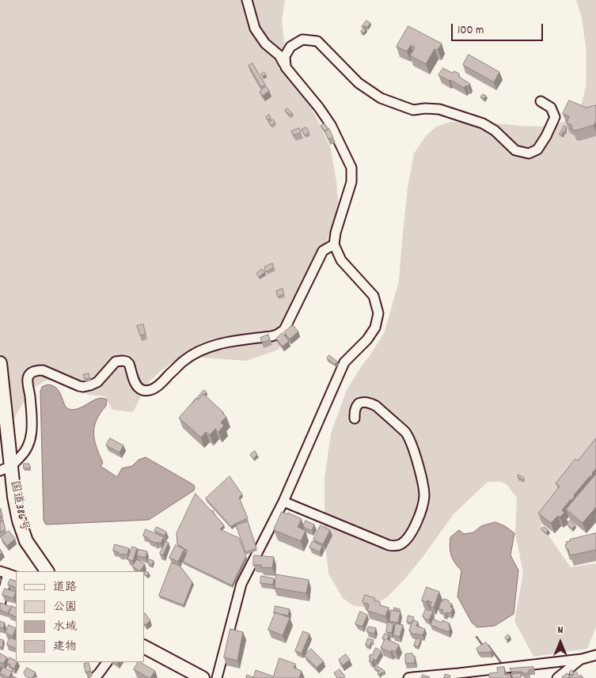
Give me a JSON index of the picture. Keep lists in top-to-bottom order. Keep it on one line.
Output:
{"streets":{"highway":["国道386号"]},"legend":["道路","公園","水域","建物"],"scale_bar":"100 m","north":"top"}
